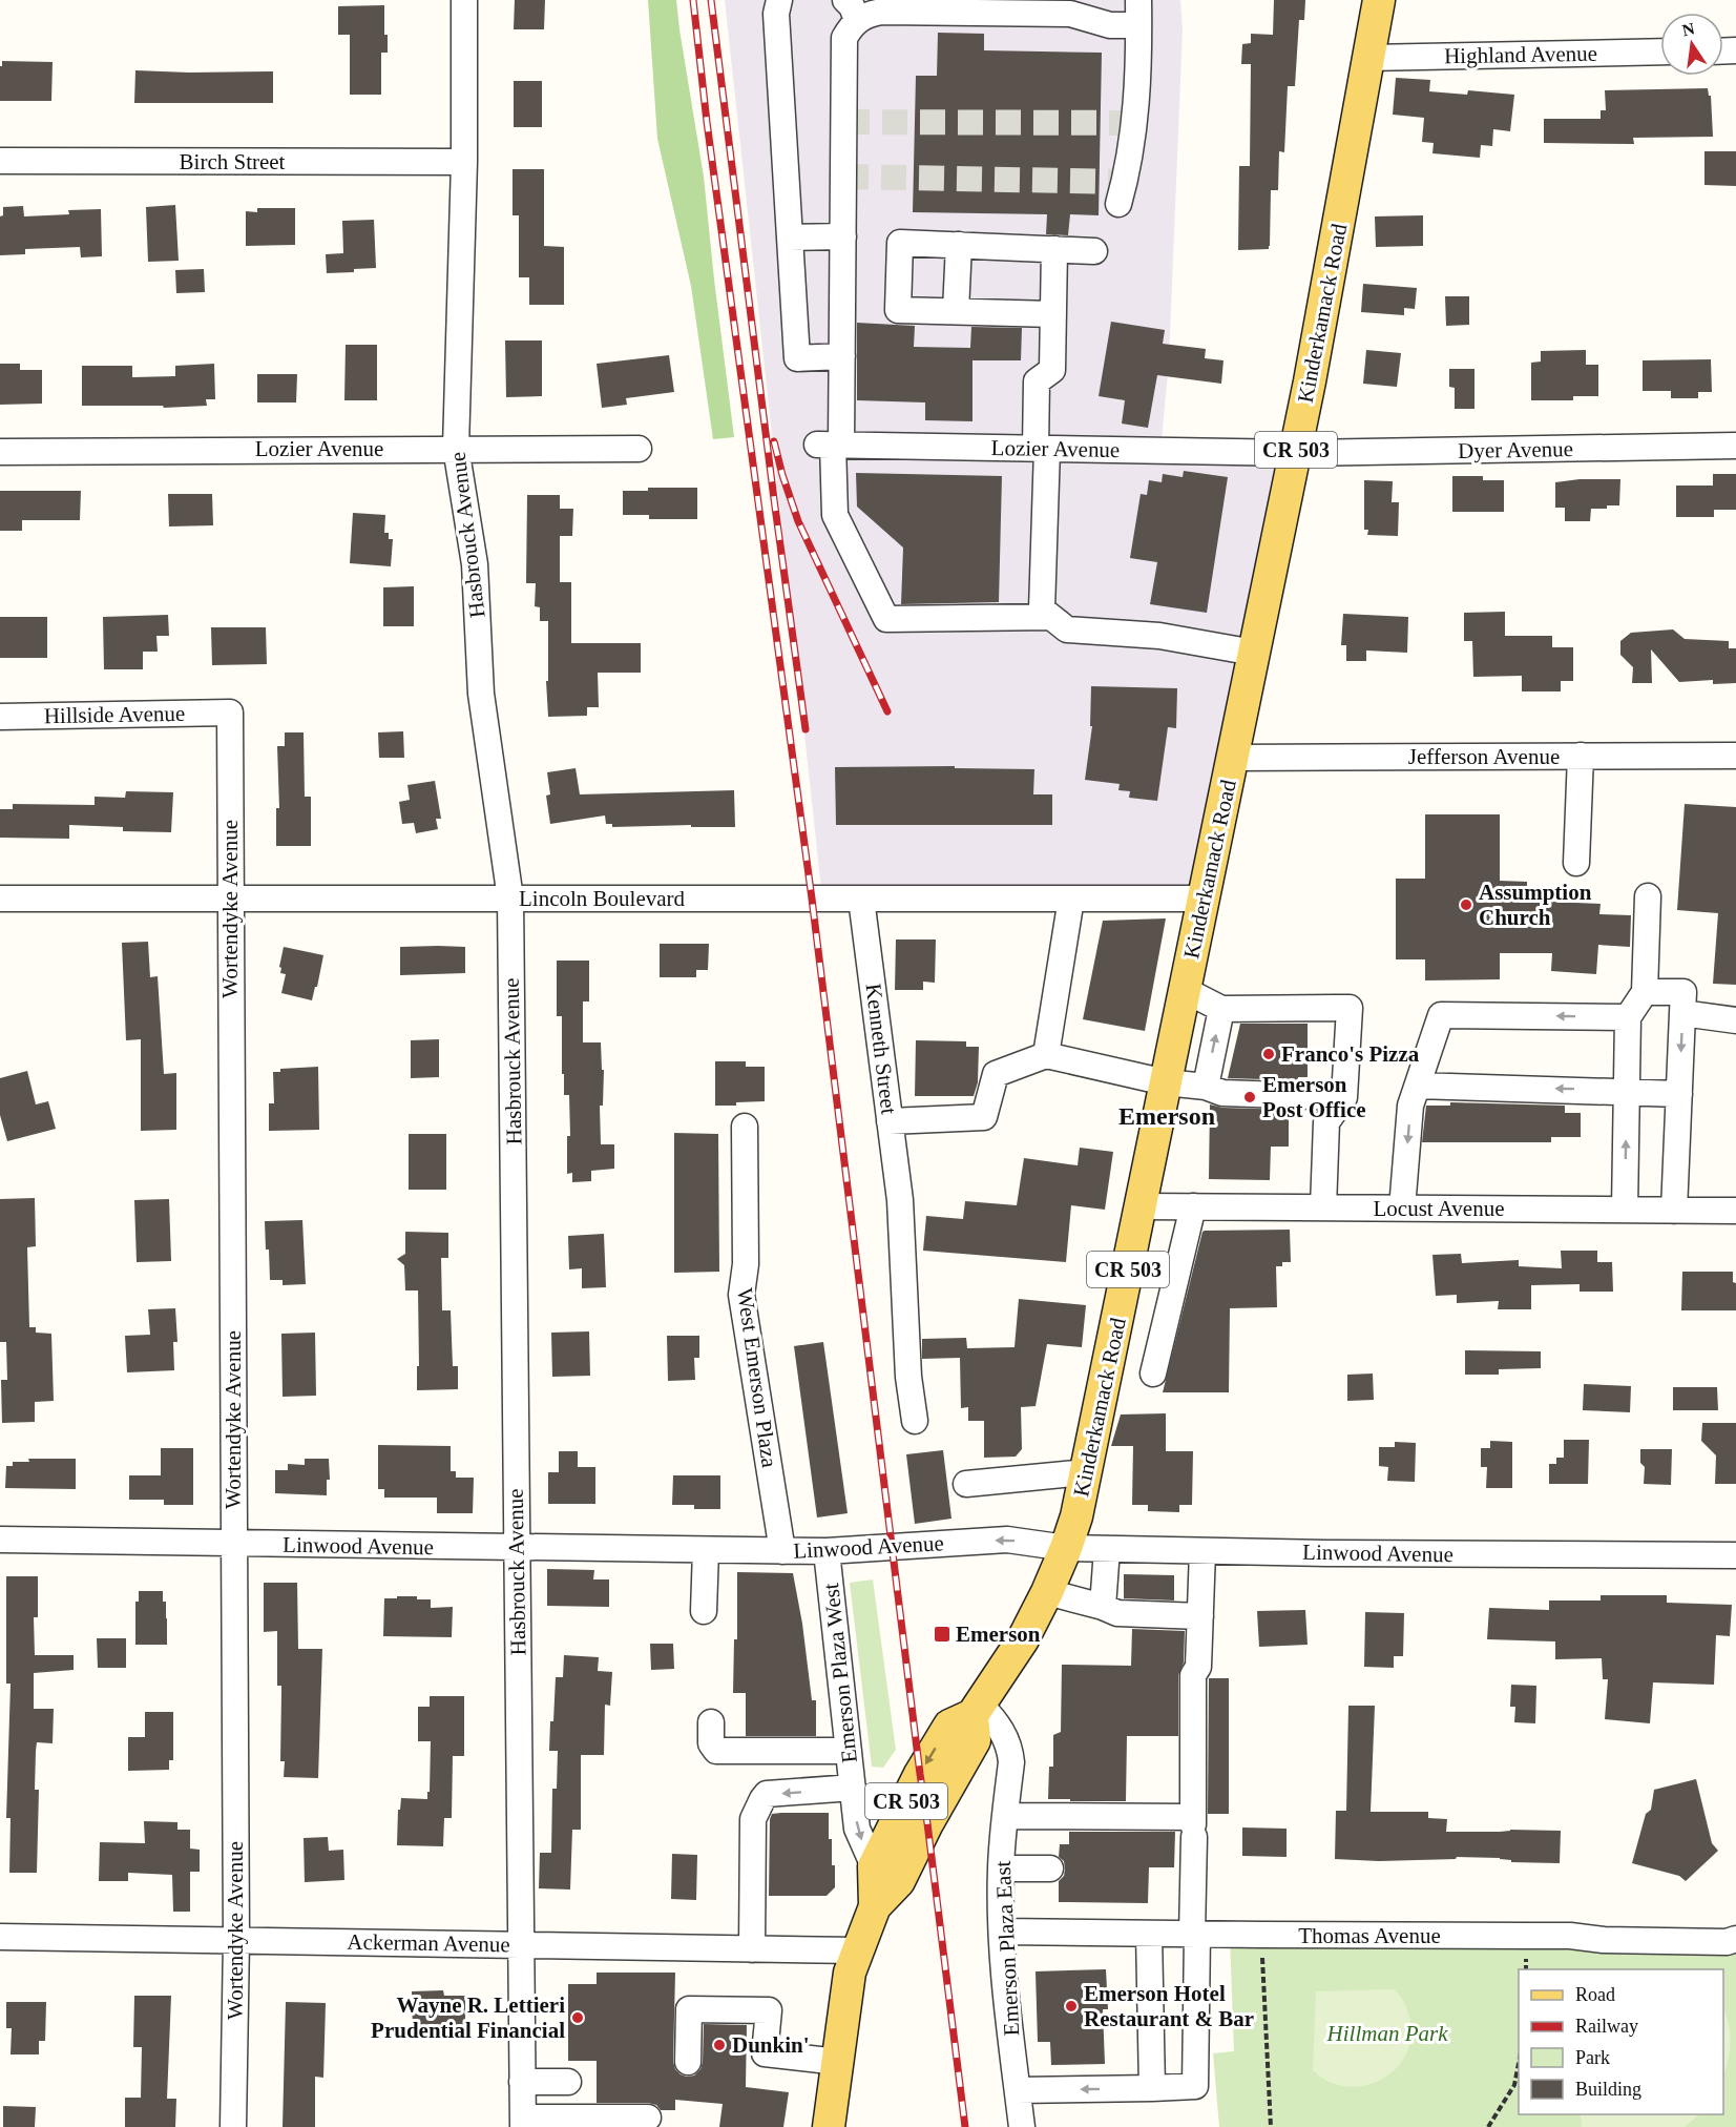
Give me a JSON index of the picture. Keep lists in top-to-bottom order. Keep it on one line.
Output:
{"streets":{"main road":["Kinderkamack Road","CR 503"],"street":["Highland Avenue","Birch Street","Lozier Avenue","Dyer Avenue","Hasbrouck Avenue","Hillside Avenue","Jefferson Avenue","Lincoln Boulevard","Wortendyke Avenue","Kenneth Street","Locust Avenue","West Emerson Plaza","Linwood Avenue","Emerson Plaza West","Thomas Avenue","Ackerman Avenue","Emerson Plaza East"]},"crossings":[["Highland Avenue","Kinderkamack Road"],["Birch Street","Hasbrouck Avenue"],["Kinderkamack Road","Lozier Avenue"],["Kinderkamack Road","Dyer Avenue"],["Kinderkamack Road","Jefferson Avenue"],["Kinderkamack Road","Lincoln Boulevard"],["Kinderkamack Road","Locust Avenue"],["Kinderkamack Road","Linwood Avenue"],["Kinderkamack Road","Emerson Plaza West"],["Kinderkamack Road","Ackerman Avenue"],["Kinderkamack Road","Emerson Plaza East"],["Lozier Avenue","Dyer Avenue"],["Lozier Avenue","Hasbrouck Avenue"],["Hasbrouck Avenue","Lincoln Boulevard"],["Hasbrouck Avenue","Linwood Avenue"],["Hasbrouck Avenue","Ackerman Avenue"],["Hillside Avenue","Wortendyke Avenue"],["Lincoln Boulevard","Wortendyke Avenue"],["Lincoln Boulevard","Kenneth Street"],["Wortendyke Avenue","Linwood Avenue"],["Wortendyke Avenue","Ackerman Avenue"],["West Emerson Plaza","Linwood Avenue"],["Linwood Avenue","Emerson Plaza West"],["Thomas Avenue","Emerson Plaza East"]],"districts":["Emerson"],"parks":["Hillman Park"],"places":{"other":["Assumption Church","Franco's Pizza","Emerson Post Office","Emerson Hotel Restaurant & Bar","Wayne R. Lettieri Prudential Financial","Dunkin'"],"transit":["Emerson"]},"legend":["Road","Railway","Park","Building"],"north":"top"}
